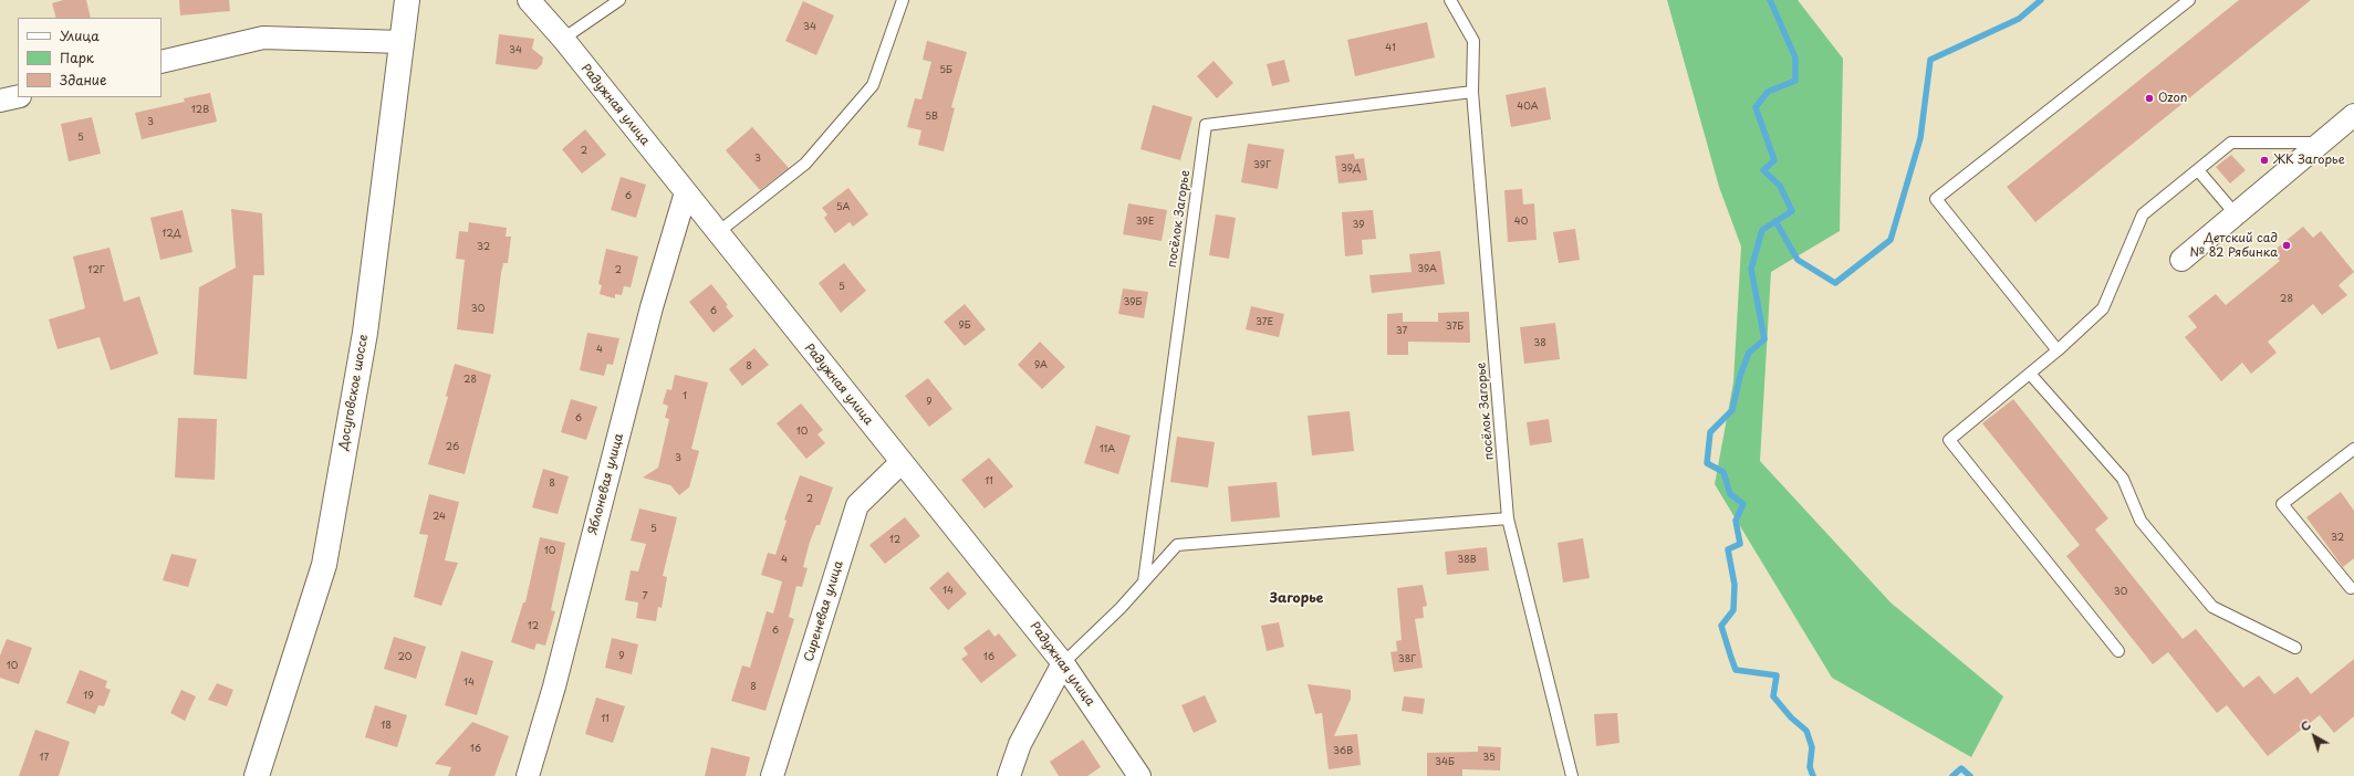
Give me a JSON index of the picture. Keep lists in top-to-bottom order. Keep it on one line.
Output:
{"streets":{"main road":["Досуговское шоссе"],"street":["Радужная улица","Яблоневая улица","Сиреневая улица"],"lane":["посёлок Загорье"]},"crossings":[["Радужная улица","Яблоневая улица"],["Радужная улица","Сиреневая улица"]],"districts":["Загорье"],"places":["Ozon","ЖК Загорье","Детский сад № 82 Рябинка"],"house_numbers":["34","41","34","5Б","40А","12В","5В","3","5","2","3","39Г","39Д","6","5А","39Е","40","39","12Д","32","39А","12Г","2","5","28","39Б","30","6","37Е","9Б","37Б","37","38","4","9А","8","28","1","9","6","10","26","11А","3","11","8","2","24","5","32","12","10","4","38В","14","30","7","12","6","9","20","16","38Г","10","14","8","19","11","18","16","36В","17","35","34Б"],"legend":["Улица","Парк","Здание"],"north":"top left"}
